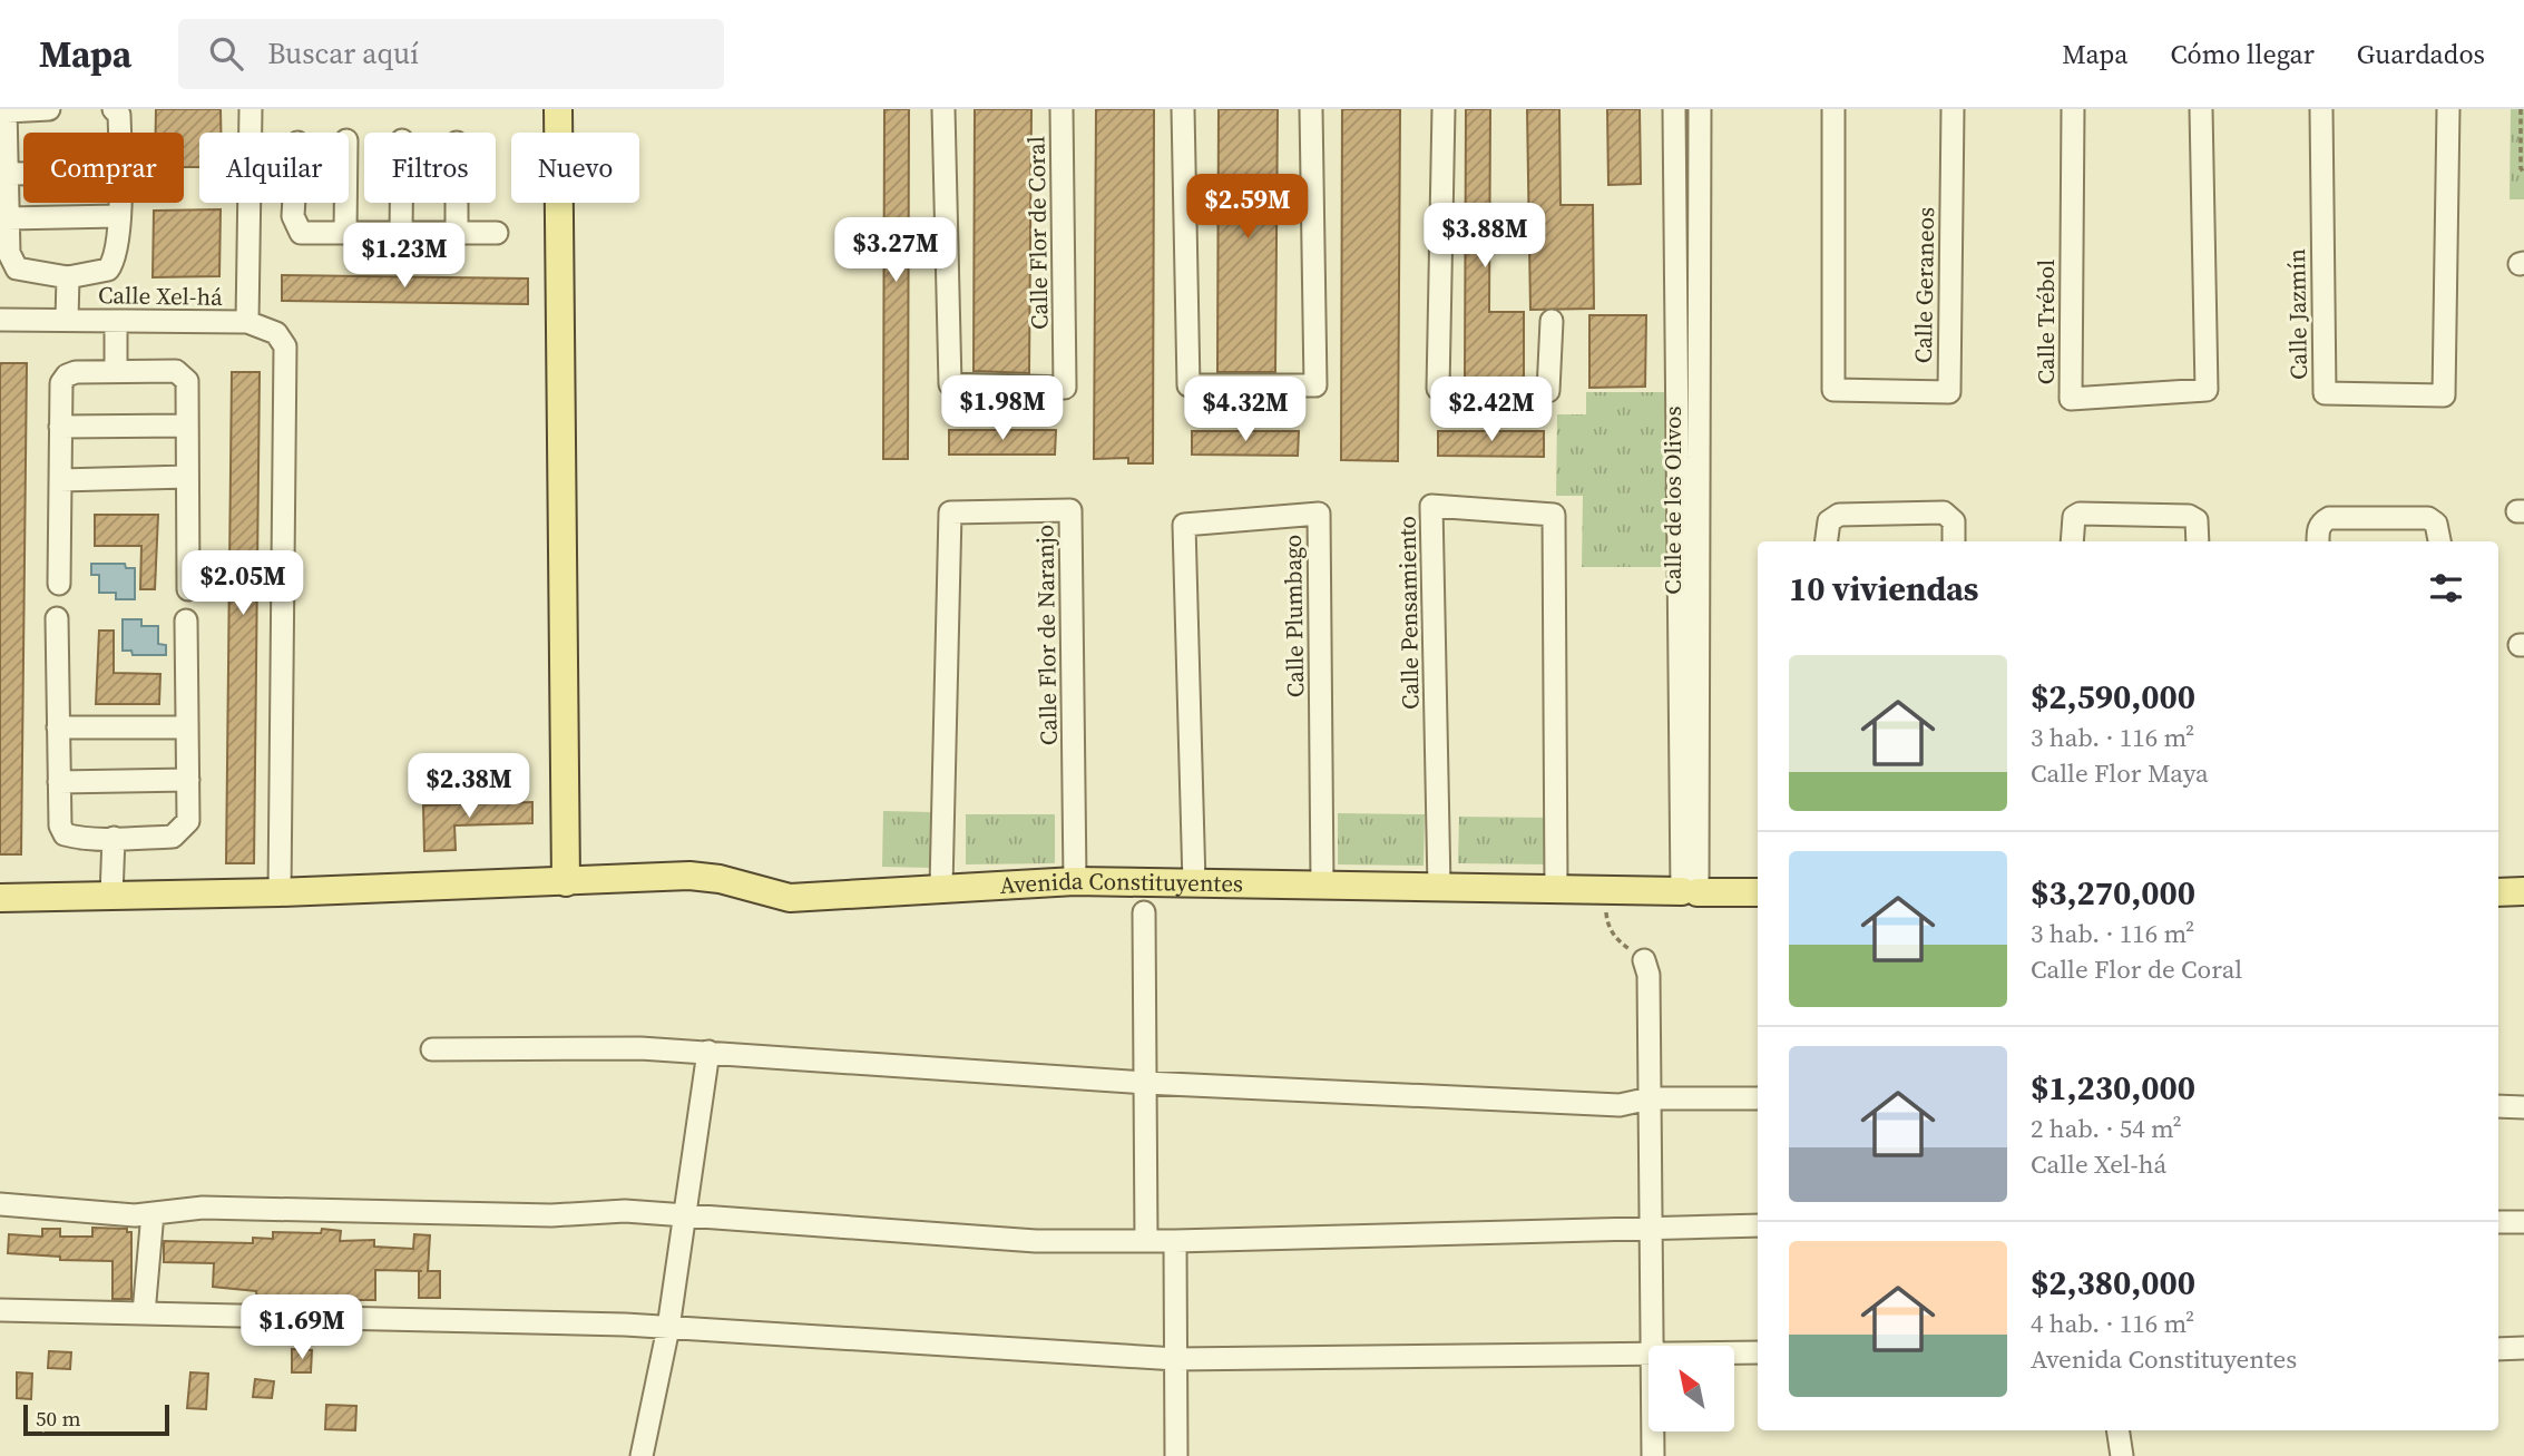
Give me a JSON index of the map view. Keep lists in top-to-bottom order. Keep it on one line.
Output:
{"streets":{"main road":["Avenida Constituyentes"],"street":["Calle Flor de Coral","Calle Geraneos","Calle Xel-há","Calle Jazmín","Calle Trébol","Calle de los Olivos","Calle Pensamiento","Calle Plumbago","Calle Flor de Naranjo"]},"crossings":[["Calle de los Olivos","Avenida Constituyentes"],["Calle Pensamiento","Avenida Constituyentes"],["Calle Plumbago","Avenida Constituyentes"],["Calle Flor de Naranjo","Avenida Constituyentes"]],"scale_bar":"50 m","north":"top left","page":{"header":"Mapa","search":"Buscar aquí","nav":["Mapa","Cómo llegar","Guardados"],"chip":["Comprar","Alquilar","Filtros","Nuevo"],"price":["$2.59M","$3.88M","$3.27M","$1.23M","$1.98M","$4.32M","$2.42M","$2.05M","$2.38M","$1.69M"],"heading":"10 viviendas","list":[{"name":"$2,590,000","note":"3 hab. · 116 m² · Calle Flor Maya"},{"name":"$3,270,000","note":"3 hab. · 116 m² · Calle Flor de Coral"},{"name":"$1,230,000","note":"2 hab. · 54 m² · Calle Xel-há"},{"name":"$2,380,000","note":"4 hab. · 116 m² · Avenida Constituyentes"}],"scale":"50 m"}}
